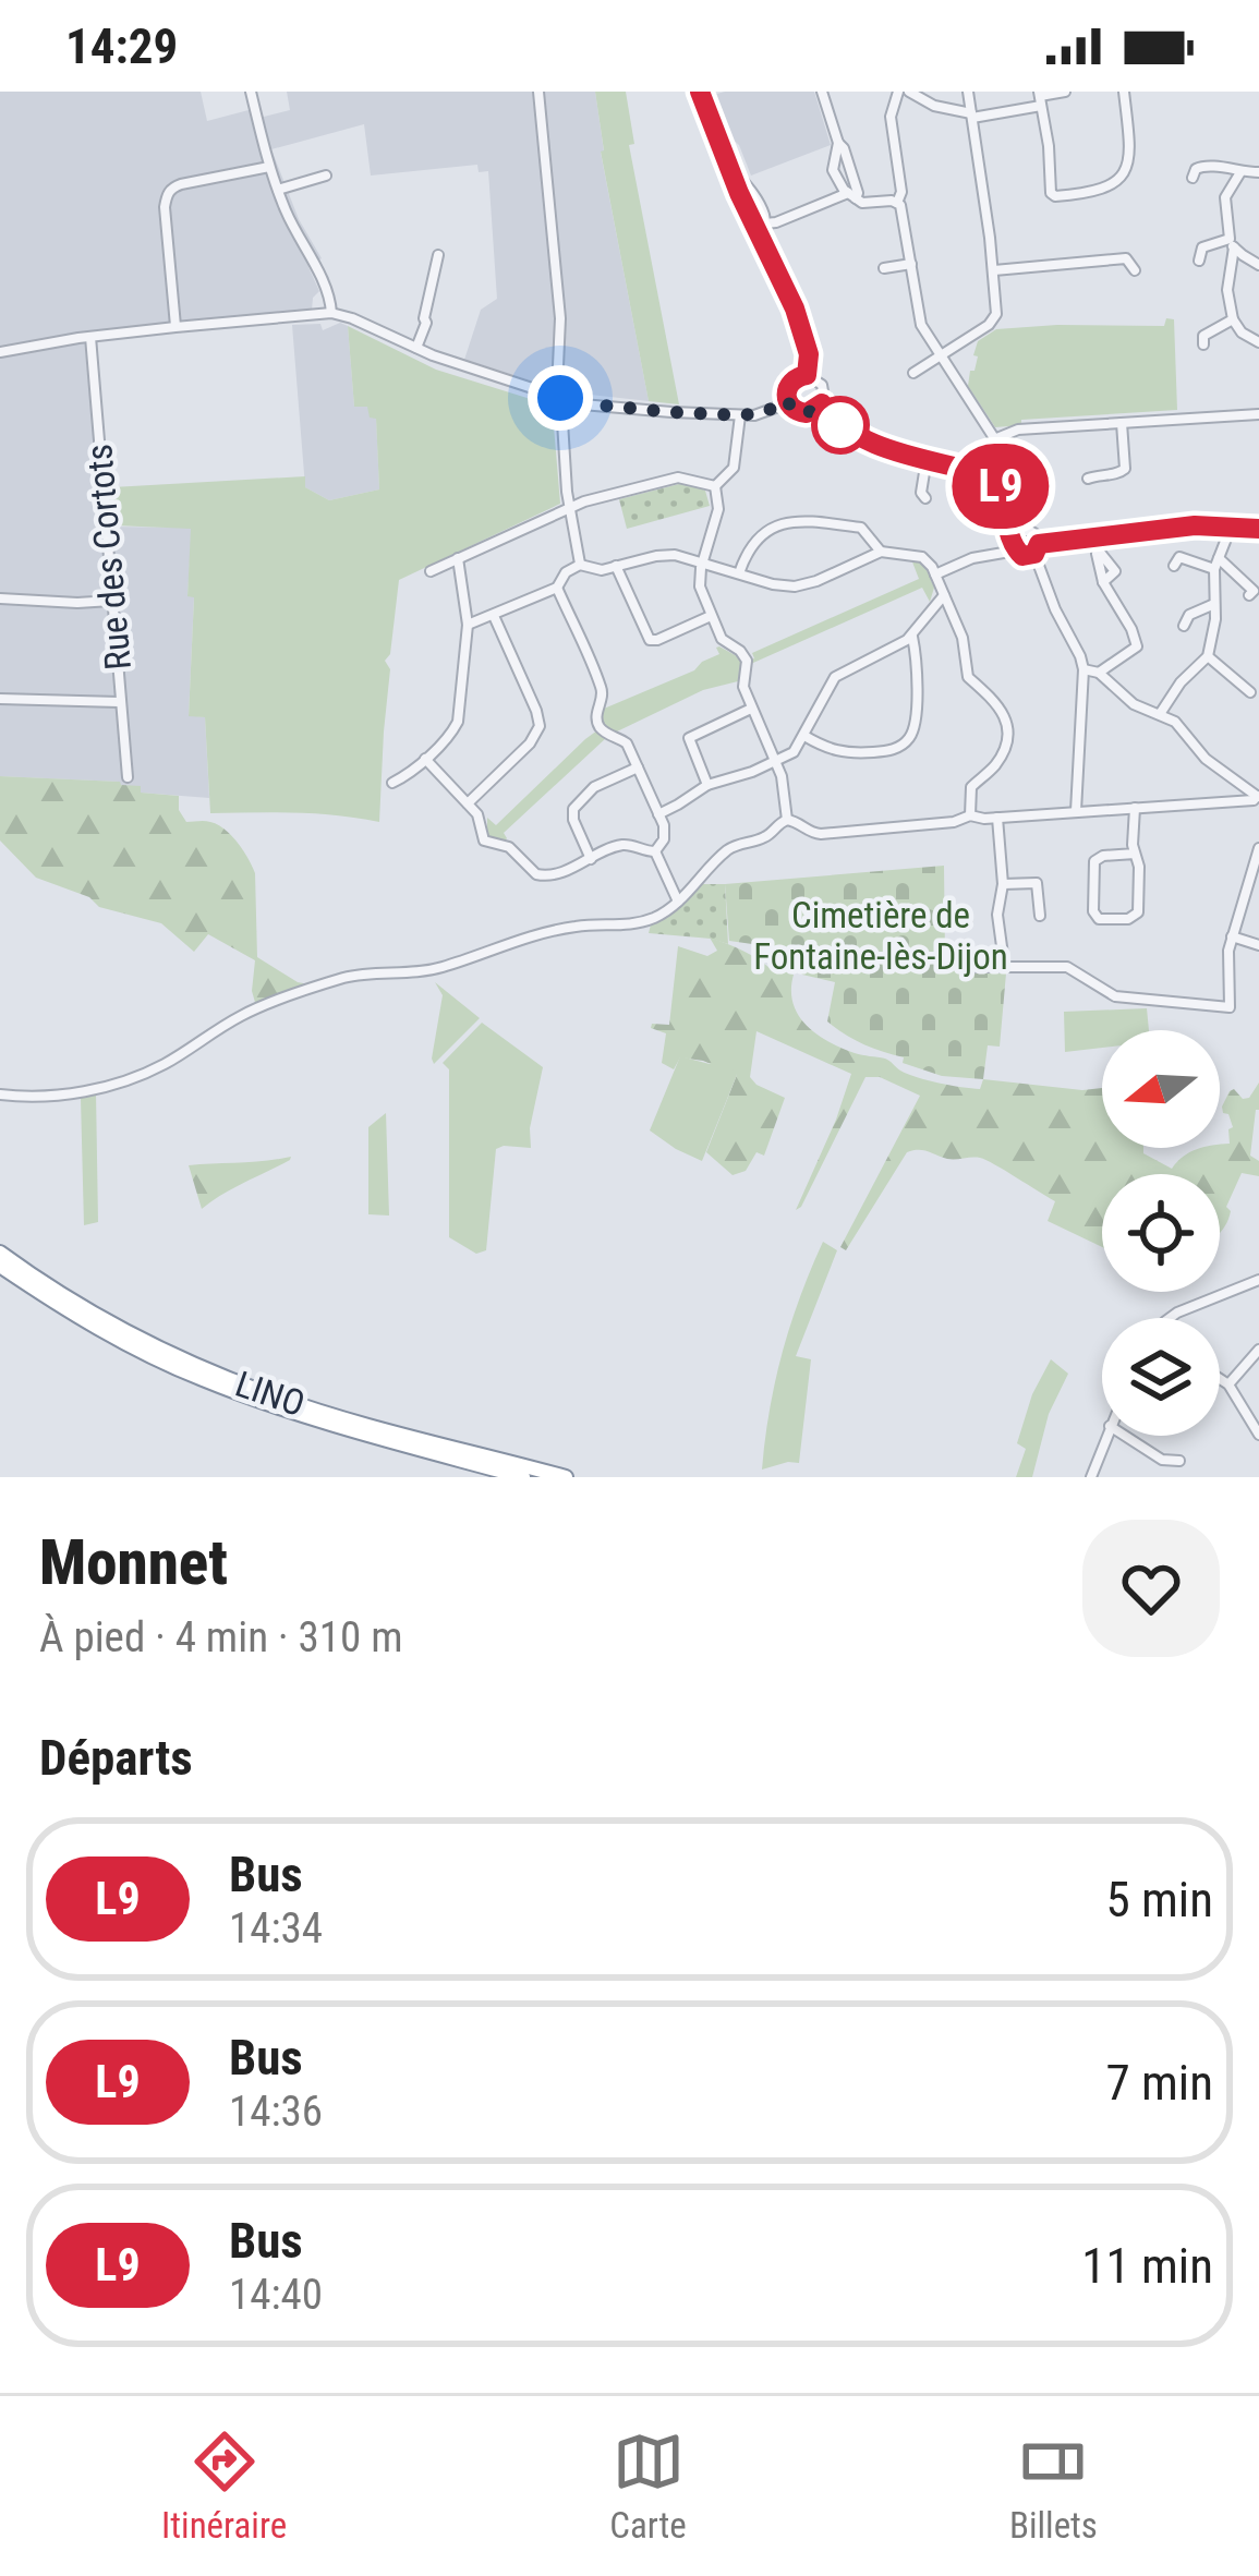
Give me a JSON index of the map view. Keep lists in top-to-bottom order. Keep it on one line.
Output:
{"streets":{"highway":["LINO"],"street":["Rue des Cortots"]},"parks":["Cimetière de Fontaine-lès-Dijon"],"lines":["bus line L9"],"north":"left","page":{"status":"14:29","on_map":"L9","heading":[["Monnet","À pied · 4 min · 310 m"],"Départs"],"list":[{"mark":"L9","name":"Bus","note":"14:34","value":"5 min"},{"mark":"L9","name":"Bus","note":"14:36","value":"7 min"},{"mark":"L9","name":"Bus","note":"14:40","value":"11 min"}],"tabs":["Itinéraire","Carte","Billets"]}}
